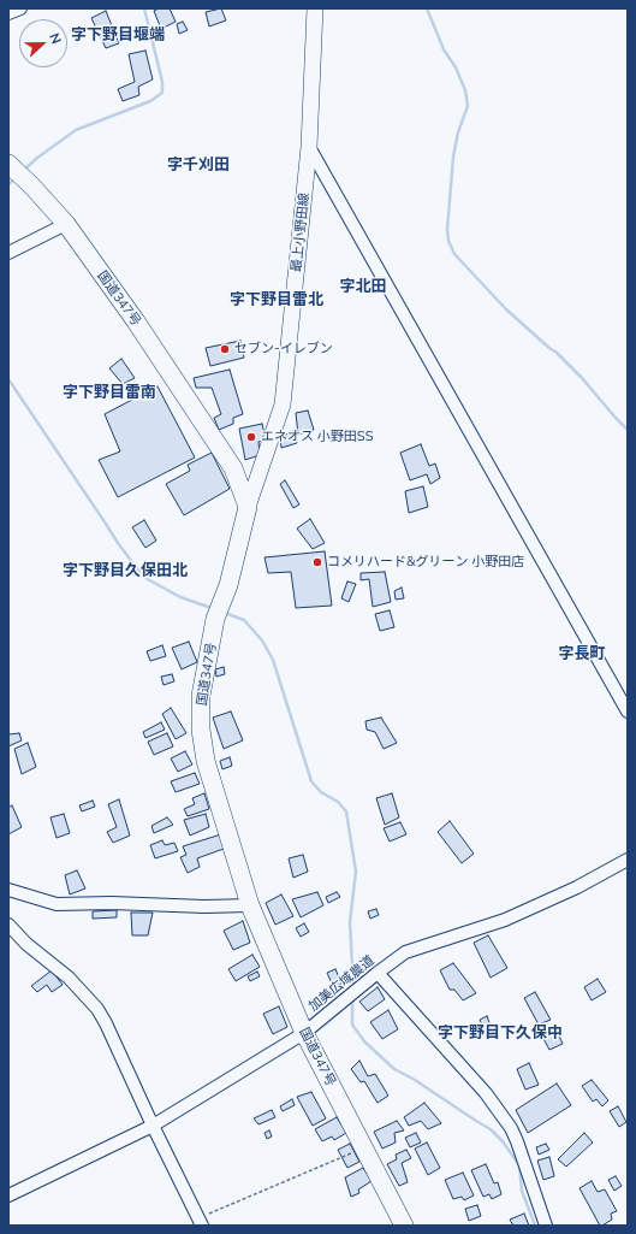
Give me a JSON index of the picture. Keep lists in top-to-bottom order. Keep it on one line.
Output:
{"streets":{"highway":["国道347号"],"main road":["最上小野田線"],"street":["加美広域農道"]},"crossings":[["最上小野田線","国道347号"],["国道347号","加美広域農道"]],"districts":["字下野目堰端","字千刈田","字北田","字下野目雷北","字下野目雷南","字下野目久保田北","字長町","字下野目下久保中"],"places":["セブン-イレブン","エネオス 小野田SS","コメリハード&グリーン 小野田店"],"north":"right"}
